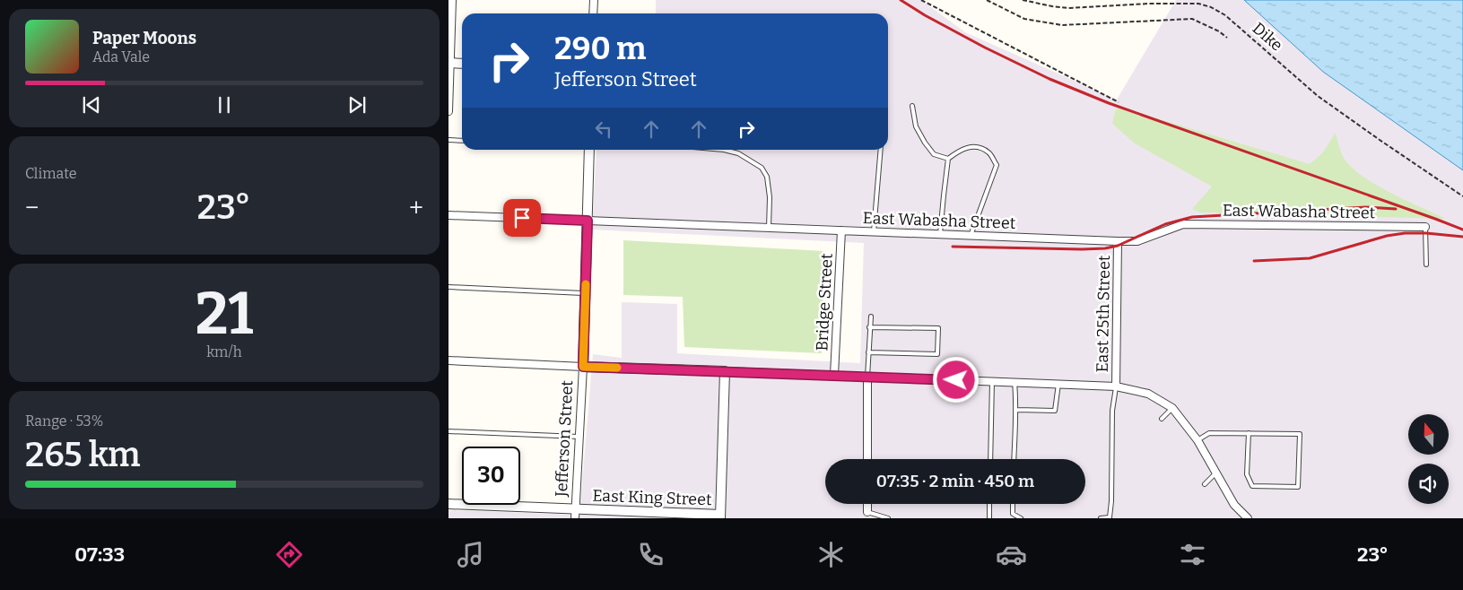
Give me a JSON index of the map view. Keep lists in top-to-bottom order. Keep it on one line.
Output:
{"streets":{"street":["East Wabasha Street","Bridge Street","East 25th Street","Jefferson Street","East King Street"],"path":["Dike"]},"crossings":[["East Wabasha Street","Bridge Street"],["East Wabasha Street","East 25th Street"],["East Wabasha Street","Jefferson Street"],["Jefferson Street","East King Street"]],"north":"top","page":{"turn":["290 m","Jefferson Street"],"song":["Paper Moons","Ada Vale"],"tile":["Climate",["21","km/h"],["Range · 53%","265 km"]],"heat":["−","23°","+"],"limit":"30","trip":"07:35 · 2 min · 450 m","tabs":["07:33","23°"]}}
